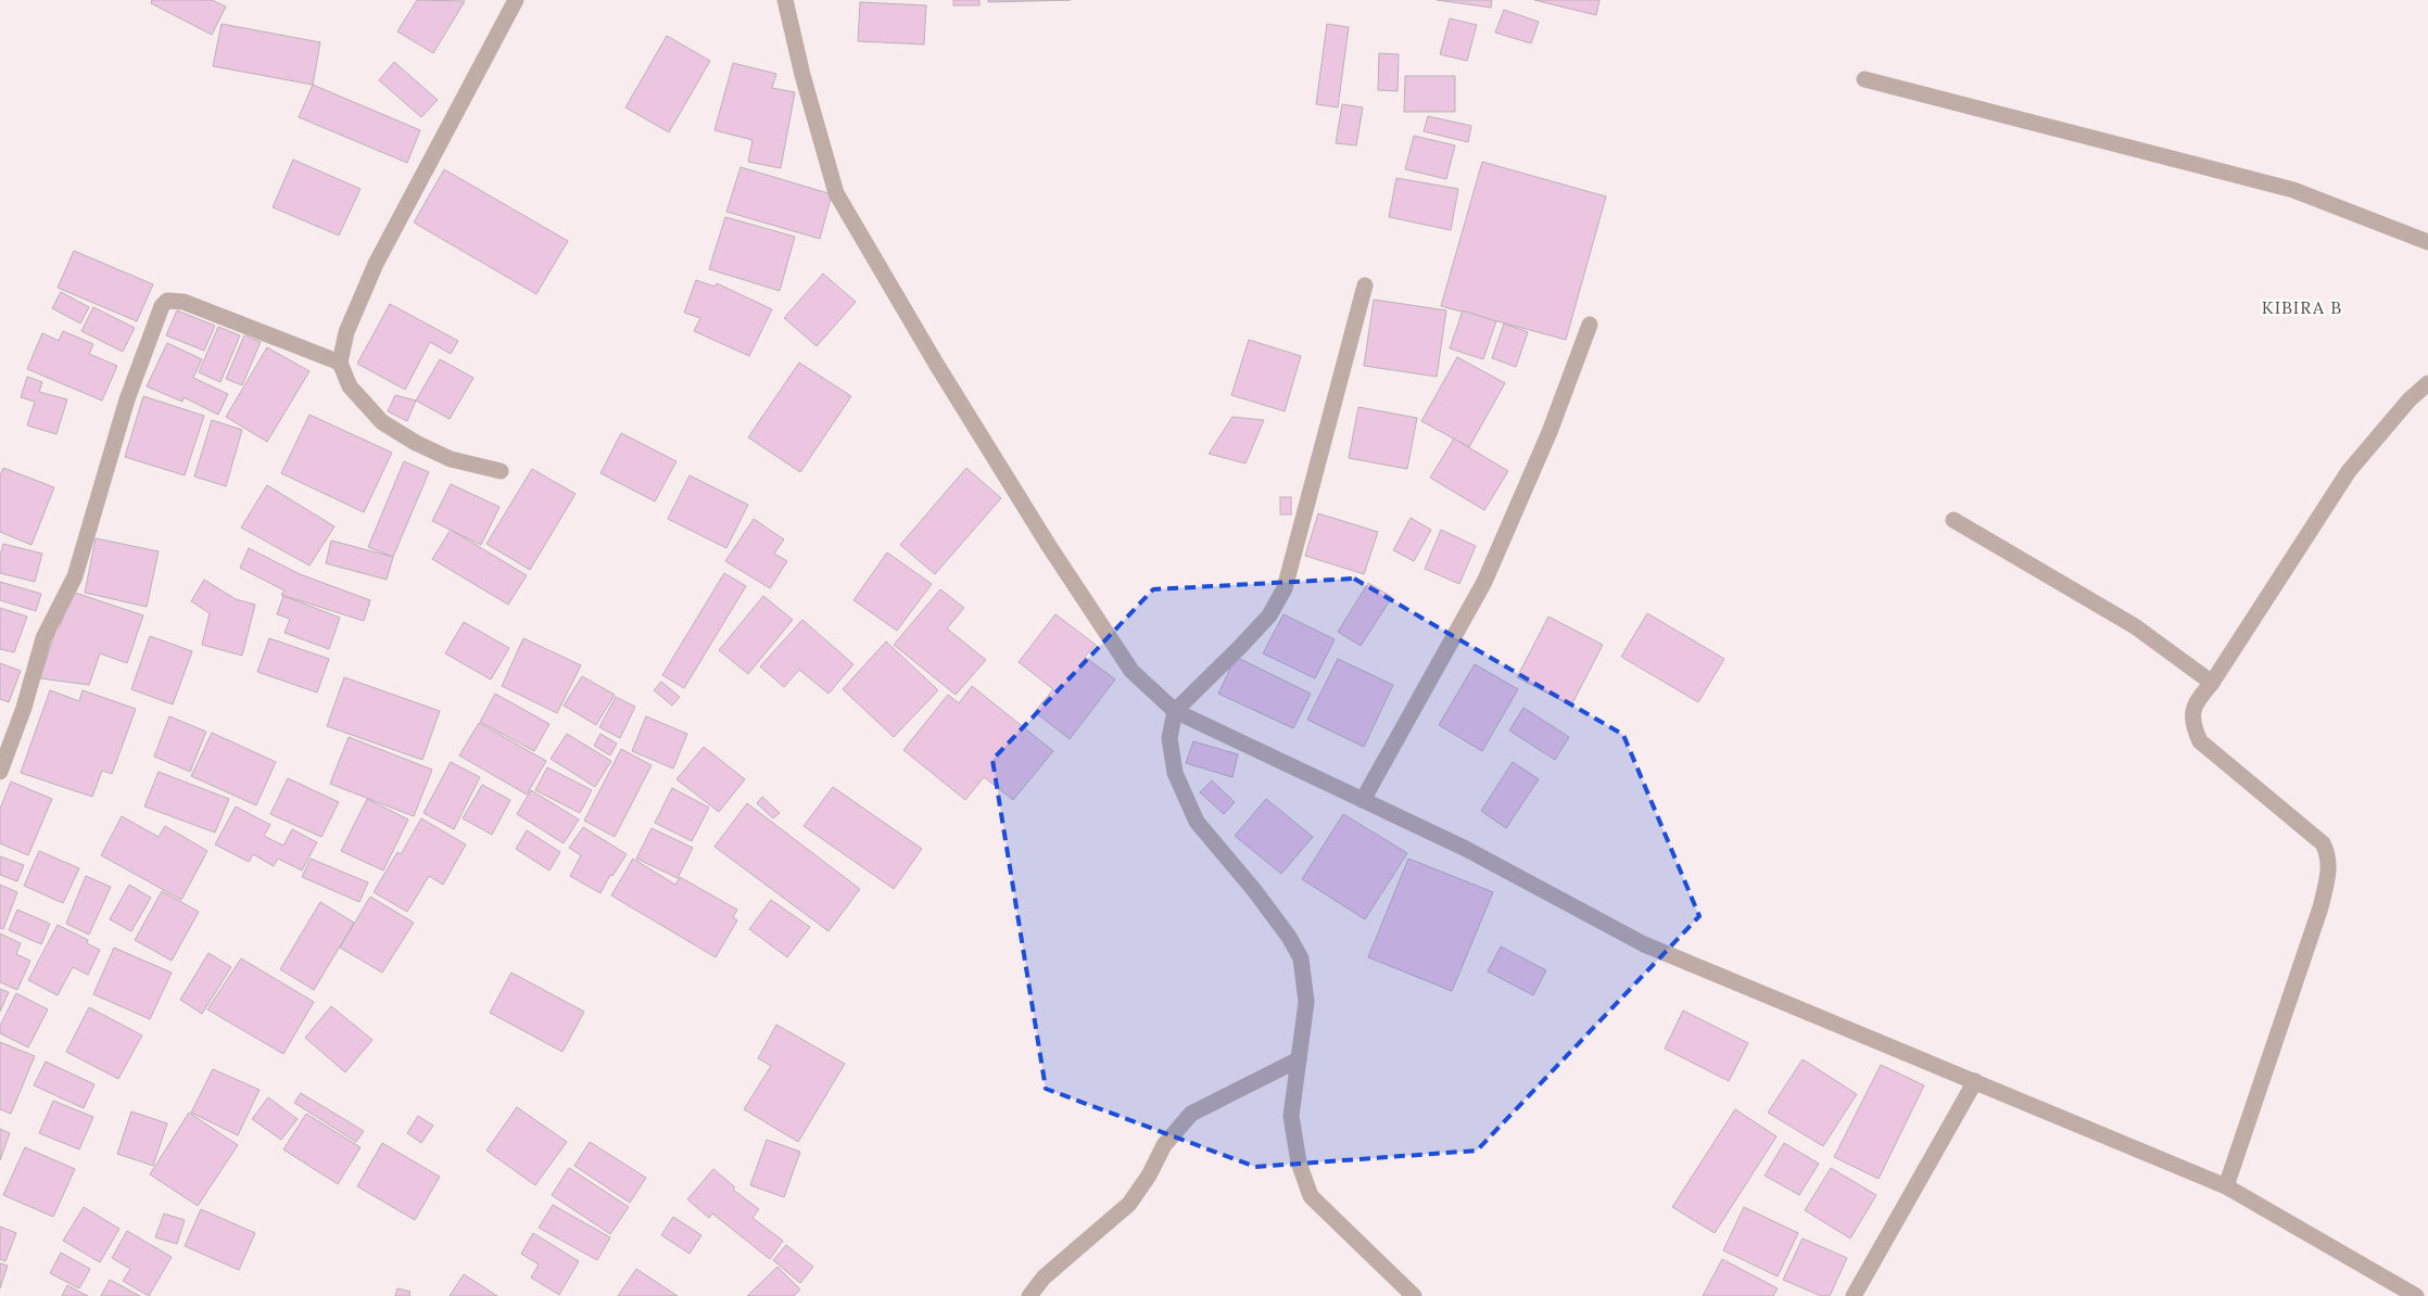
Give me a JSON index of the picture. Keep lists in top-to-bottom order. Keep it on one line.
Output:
{"districts":["KIBIRA B"]}
